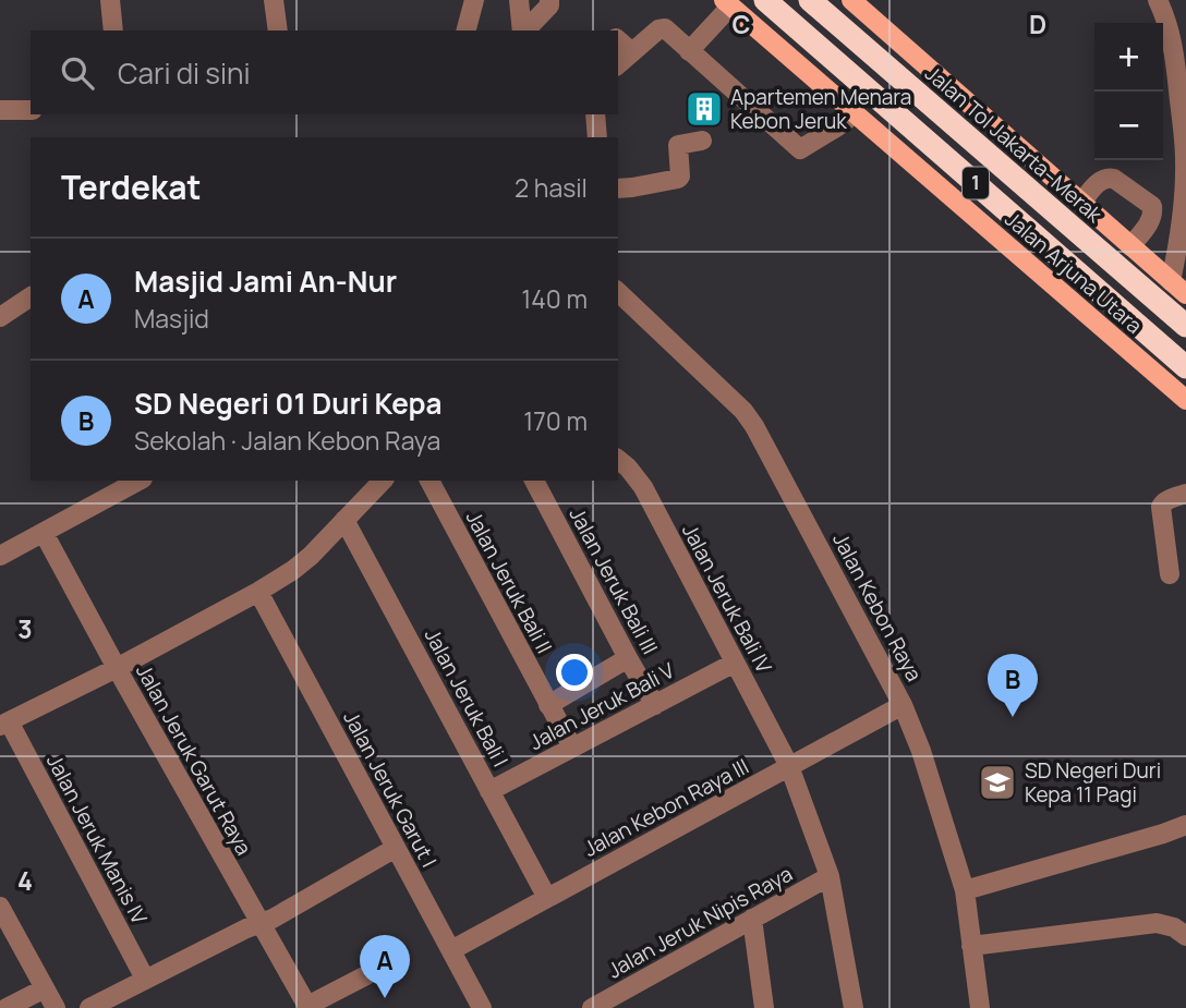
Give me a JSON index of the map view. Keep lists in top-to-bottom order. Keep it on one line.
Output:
{"streets":{"highway":["Jalan Tol Jakarta–Merak","1"],"main road":["Jalan Arjuna Utara"],"street":["Jalan Jeruk Bali III","Jalan Jeruk Bali II","Jalan Jeruk Bali IV","Jalan Kebon Raya","Jalan Jeruk Bali I","Jalan Jeruk Bali V","Jalan Jeruk Garut Raya","Jalan Jeruk Garut I","Jalan Kebon Raya III","Jalan Jeruk Manis IV","Jalan Jeruk Nipis Raya"]},"crossings":[["Jalan Jeruk Bali III","Jalan Jeruk Bali V"],["Jalan Jeruk Bali II","Jalan Jeruk Bali V"],["Jalan Jeruk Bali IV","Jalan Jeruk Bali V"],["Jalan Jeruk Bali IV","Jalan Kebon Raya III"],["Jalan Jeruk Bali IV","Jalan Jeruk Nipis Raya"],["Jalan Kebon Raya","Jalan Kebon Raya III"],["Jalan Jeruk Bali I","Jalan Jeruk Bali V"],["Jalan Jeruk Bali I","Jalan Kebon Raya III"],["Jalan Jeruk Garut I","Jalan Kebon Raya III"]],"places":{"building":["Apartemen Menara Kebon Jeruk"],"school or university":["SD Negeri Duri Kepa 11 Pagi"]},"page":{"map_buttons":["+","−"],"search":"Cari di sini","heading":["Terdekat","2 hasil"],"list":[{"mark":"A","name":"Masjid Jami An-Nur","note":"Masjid","value":"140 m"},{"mark":"B","name":"SD Negeri 01 Duri Kepa","note":"Sekolah · Jalan Kebon Raya","value":"170 m"}],"pins":["B","A"]},"grid":{"columns":["C","D"],"rows":["3","4"]}}
